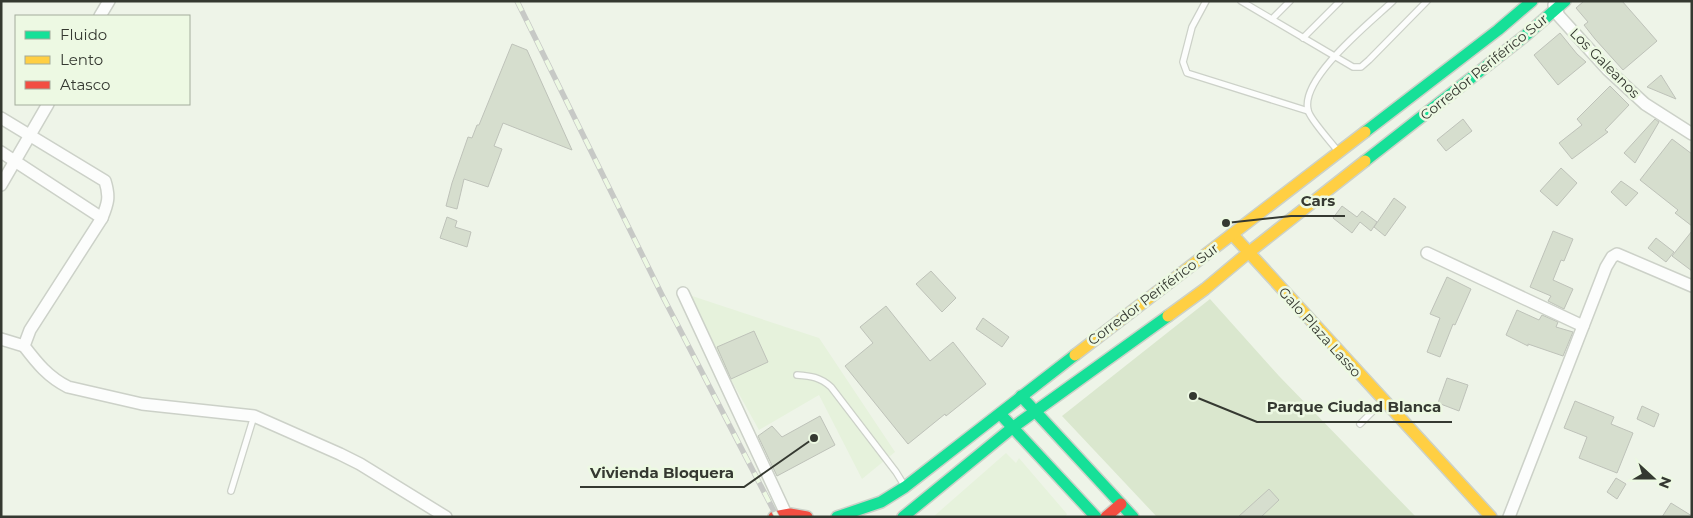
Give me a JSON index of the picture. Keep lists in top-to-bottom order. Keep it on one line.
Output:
{"streets":{"main road":["Corredor Periférico Sur","Galo Plaza Lasso"],"street":["Los Galeanos"]},"crossings":[["Los Galeanos","Corredor Periférico Sur"],["Corredor Periférico Sur","Galo Plaza Lasso"]],"places":["Cars","Parque Ciudad Blanca","Vivienda Bloquera"],"legend":["Fluido","Lento","Atasco"],"north":"right"}
